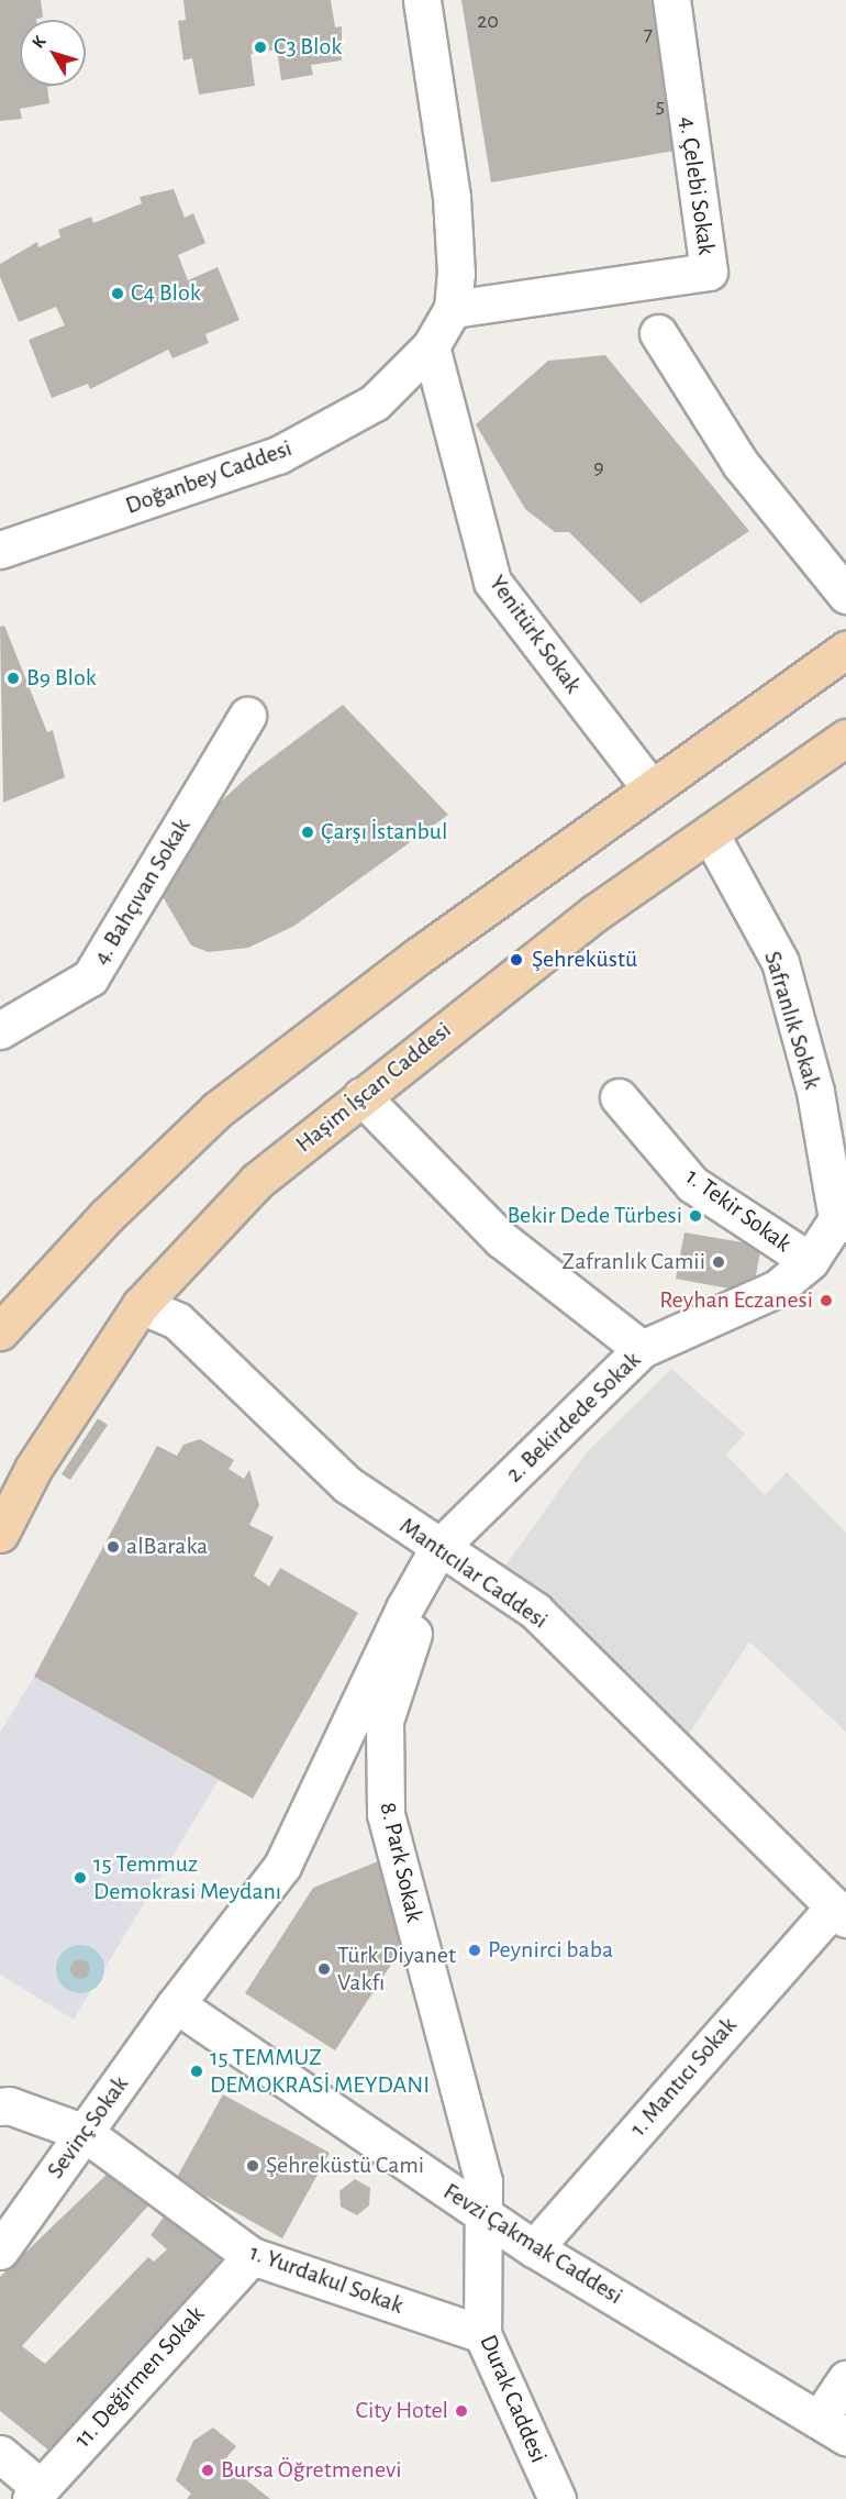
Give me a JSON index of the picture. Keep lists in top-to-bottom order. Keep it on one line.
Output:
{"streets":{"main road":["Haşim İşcan Caddesi"],"street":["4. Çelebi Sokak","Doğanbey Caddesi","Yenitürk Sokak","4. Bahçıvan Sokak","Safranlık Sokak","1. Tekir Sokak","2. Bekirdede Sokak","Mantıcılar Caddesi","8. Park Sokak","1. Mantıcı Sokak","Sevinç Sokak","Fevzi Çakmak Caddesi","1. Yurdakul Sokak","11. Değirmen Sokak","Durak Caddesi"]},"crossings":[["4. Çelebi Sokak","Doğanbey Caddesi"],["Doğanbey Caddesi","Yenitürk Sokak"],["Safranlık Sokak","Haşim İşcan Caddesi"],["Safranlık Sokak","2. Bekirdede Sokak"],["Haşim İşcan Caddesi","Mantıcılar Caddesi"],["1. Tekir Sokak","2. Bekirdede Sokak"],["2. Bekirdede Sokak","Mantıcılar Caddesi"],["2. Bekirdede Sokak","8. Park Sokak"],["Mantıcılar Caddesi","8. Park Sokak"],["Mantıcılar Caddesi","1. Mantıcı Sokak"],["8. Park Sokak","Fevzi Çakmak Caddesi"],["8. Park Sokak","Durak Caddesi"],["1. Mantıcı Sokak","Fevzi Çakmak Caddesi"],["Sevinç Sokak","Fevzi Çakmak Caddesi"],["Sevinç Sokak","1. Yurdakul Sokak"],["Fevzi Çakmak Caddesi","Durak Caddesi"],["1. Yurdakul Sokak","11. Değirmen Sokak"],["1. Yurdakul Sokak","Durak Caddesi"]],"places":["C3 Blok","C4 Blok","B9 Blok","Çarşı İstanbul","Şehreküstü","Bekir Dede Türbesi","Zafranlık Camii","Reyhan Eczanesi","alBaraka","15 Temmuz Demokrasi Meydanı","Peynirci baba","Türk Diyanet Vakfı","15 TEMMUZ DEMOKRASİ MEYDANI","Şehreküstü Cami","City Hotel","Bursa Öğretmenevi"],"house_numbers":["20","7","5","9"],"north":"top left"}
